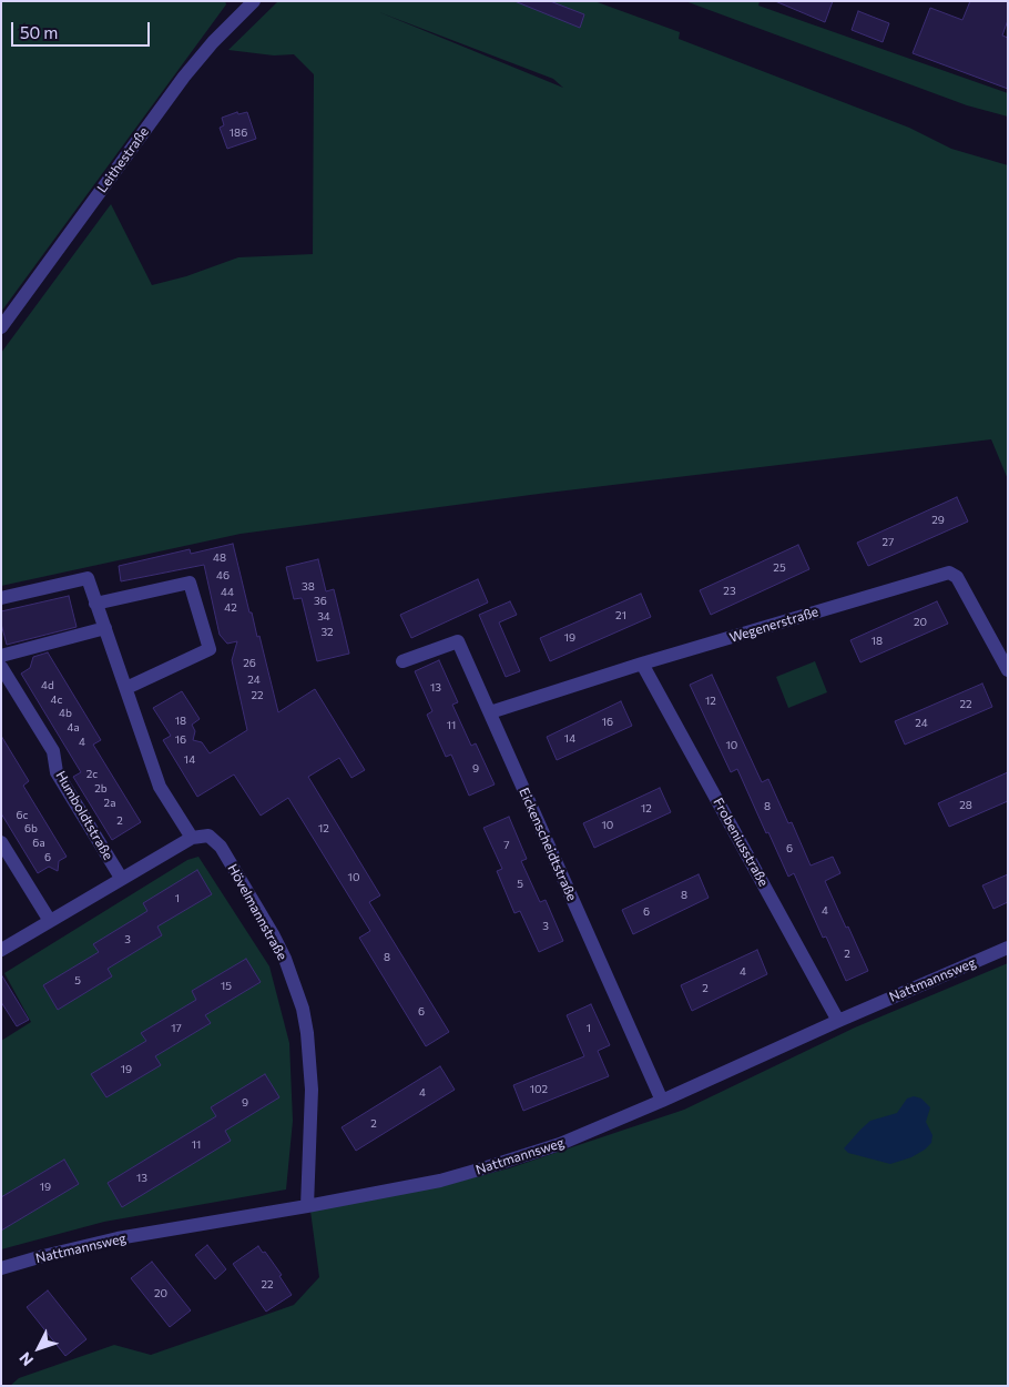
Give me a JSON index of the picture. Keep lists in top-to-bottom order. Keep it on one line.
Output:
{"streets":{"street":["Leithestraße","Wegenerstraße","Humboldtstraße","Frobeniusstraße","Eickenscheidtstraße","Hövelmannstraße","Nattmannsweg"]},"crossings":[["Wegenerstraße","Frobeniusstraße"],["Wegenerstraße","Eickenscheidtstraße"],["Frobeniusstraße","Nattmannsweg"],["Eickenscheidtstraße","Nattmannsweg"],["Hövelmannstraße","Nattmannsweg"]],"house_numbers":["186","29","27","48","25","46","38","23","44","36","42","21","34","20","32","19","18","26","24","4d","13","22","4c","12","22","4b","18","16","24","11","4a","14","16","4","10","14","9","2c","2b","2a","28","8","12","6c","2","10","6b","12","6a","7","6","6","10","5","8","1","4","6","3","3","2","8","4","5","15","2","6","17","1","19","102","4","9","2","11","13","19","22","20"],"scale_bar":"50 m","north":"bottom left"}
